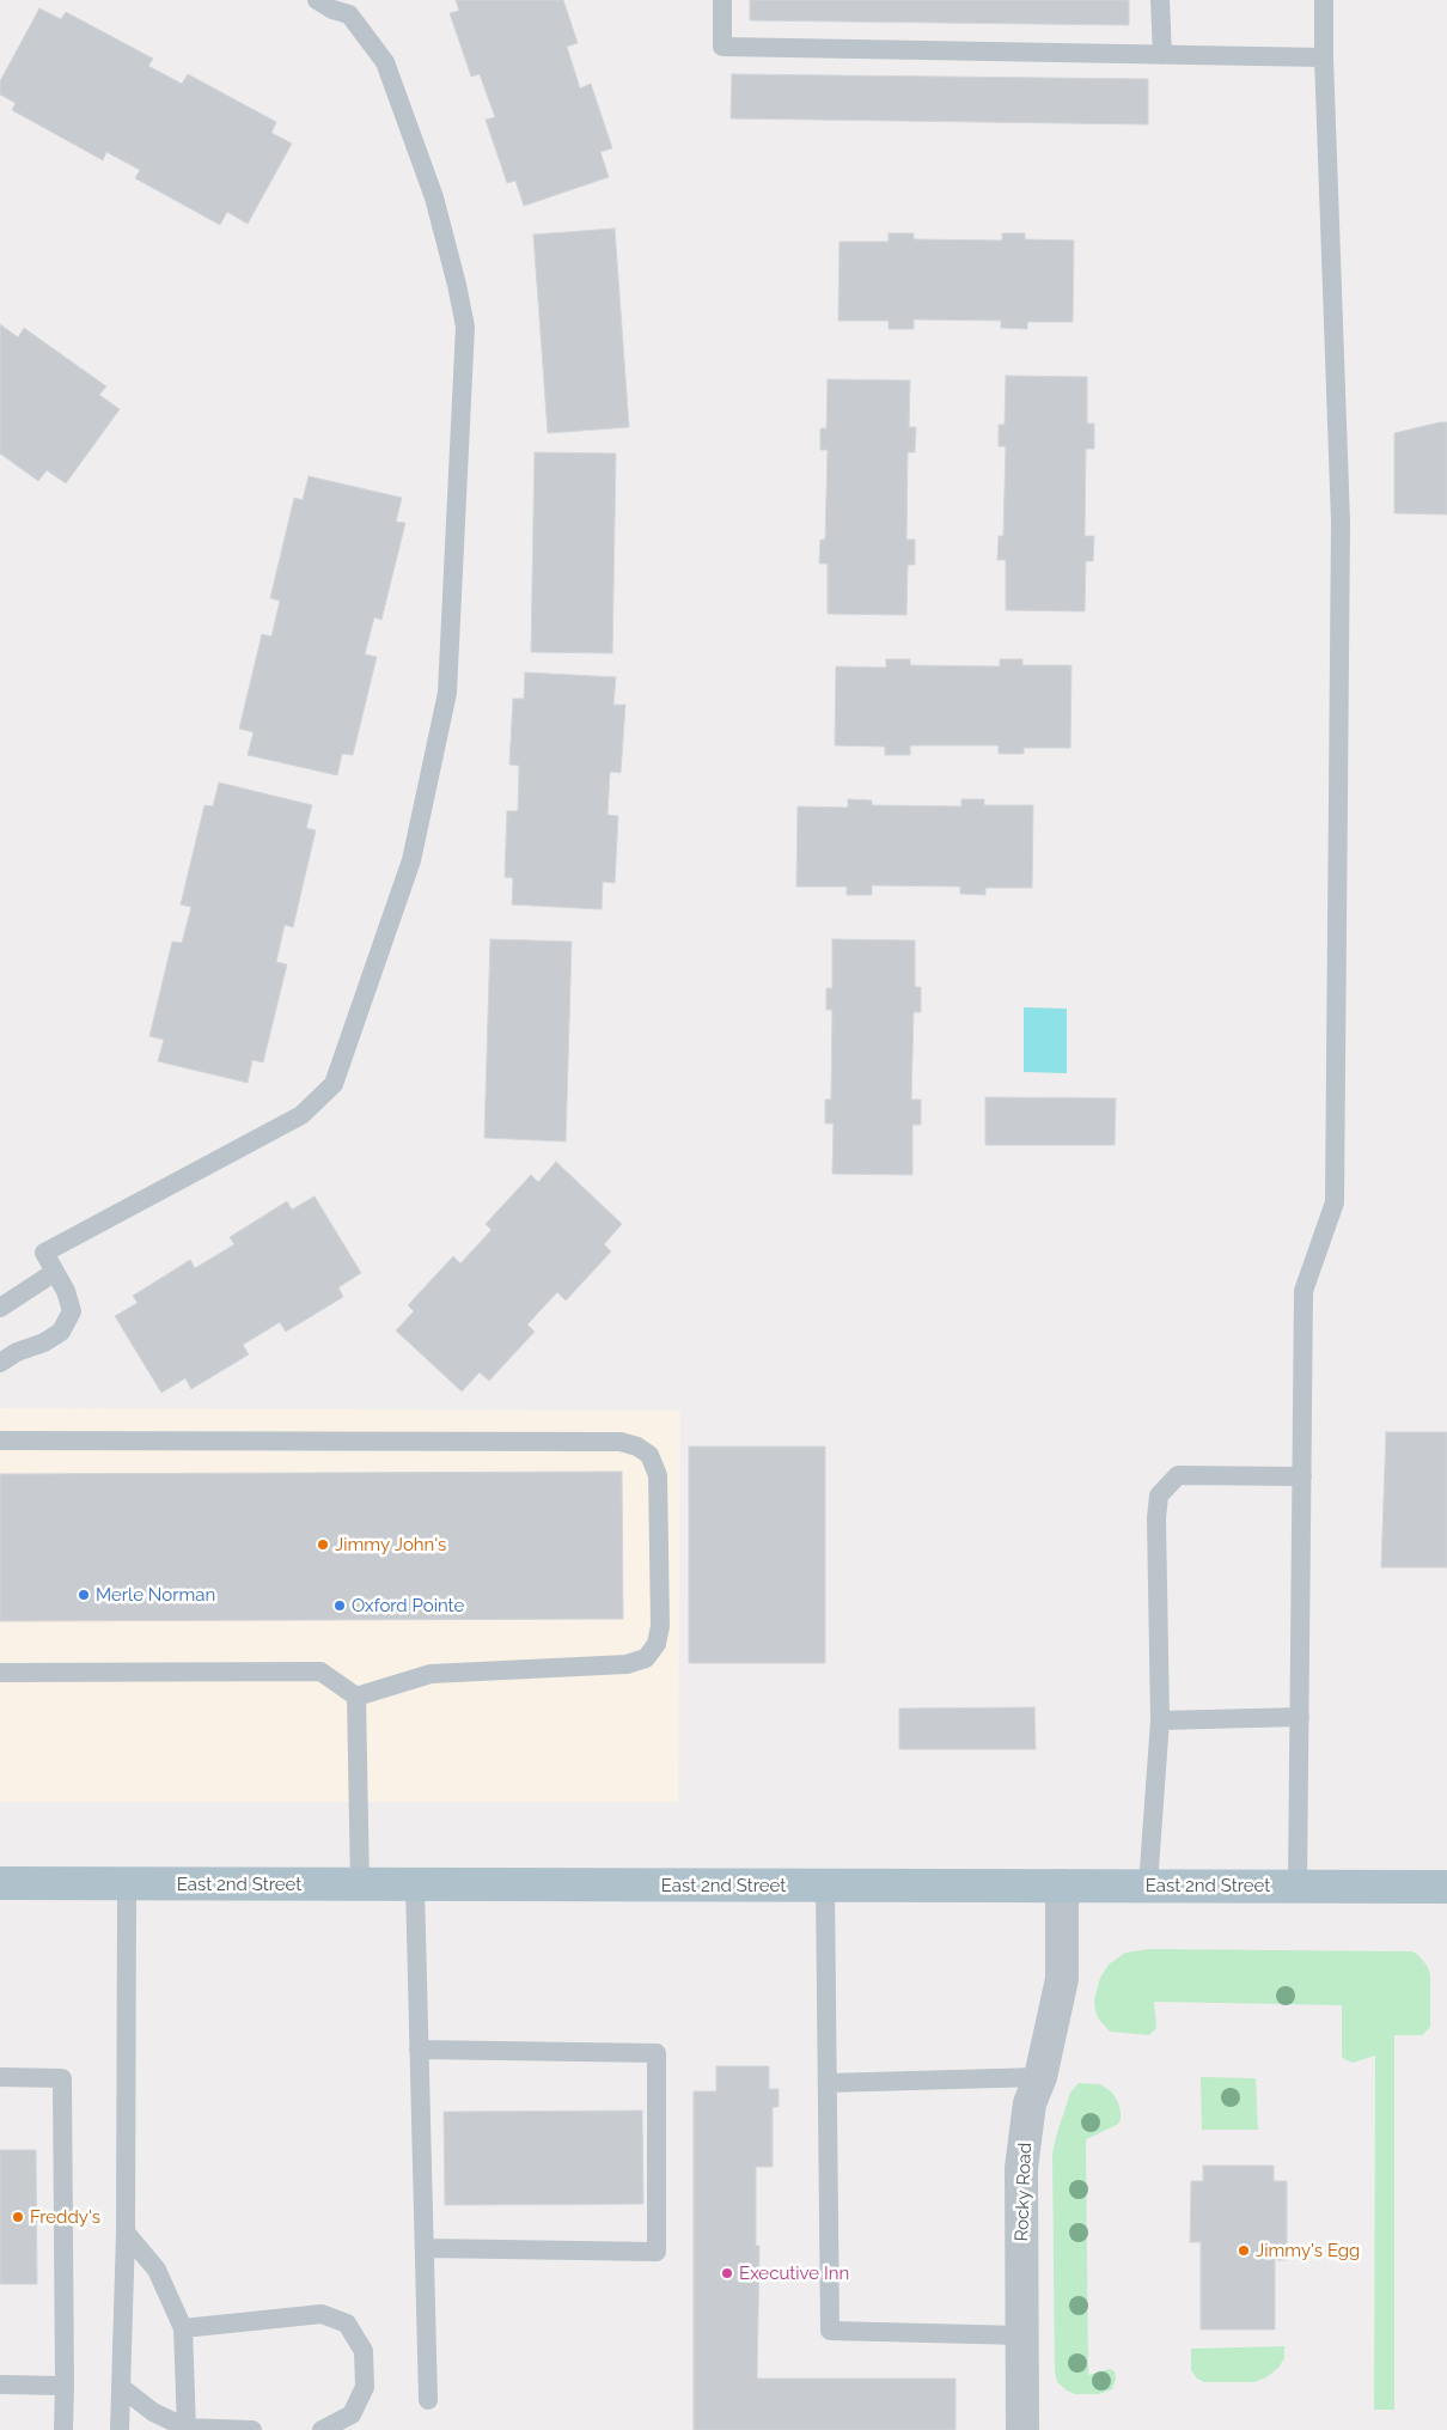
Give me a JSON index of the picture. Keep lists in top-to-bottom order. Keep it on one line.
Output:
{"streets":{"main road":["East 2nd Street"],"street":["Rocky Road"]},"crossings":[["East 2nd Street","Rocky Road"]],"places":["Jimmy John's","Merle Norman","Oxford Pointe","Freddy's","Jimmy's Egg","Executive Inn"]}
